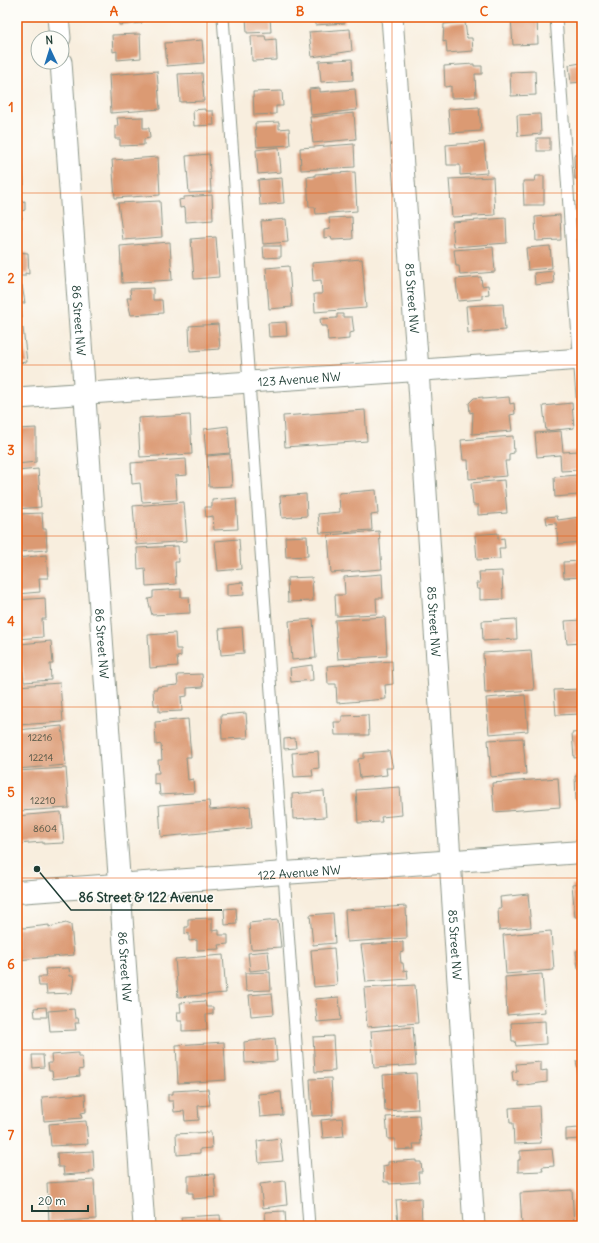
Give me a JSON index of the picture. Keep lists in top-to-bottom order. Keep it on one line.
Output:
{"streets":{"street":["85 Street NW","86 Street NW","123 Avenue NW","122 Avenue NW"]},"crossings":[["85 Street NW","123 Avenue NW"],["85 Street NW","122 Avenue NW"],["86 Street NW","123 Avenue NW"],["86 Street NW","122 Avenue NW"]],"places":["86 Street & 122 Avenue"],"house_numbers":["12216","12214","12210","8604"],"scale_bar":"20 m","north":"top","grid":{"columns":["A","B","C"],"rows":["1","2","3","4","5","6","7"]}}
